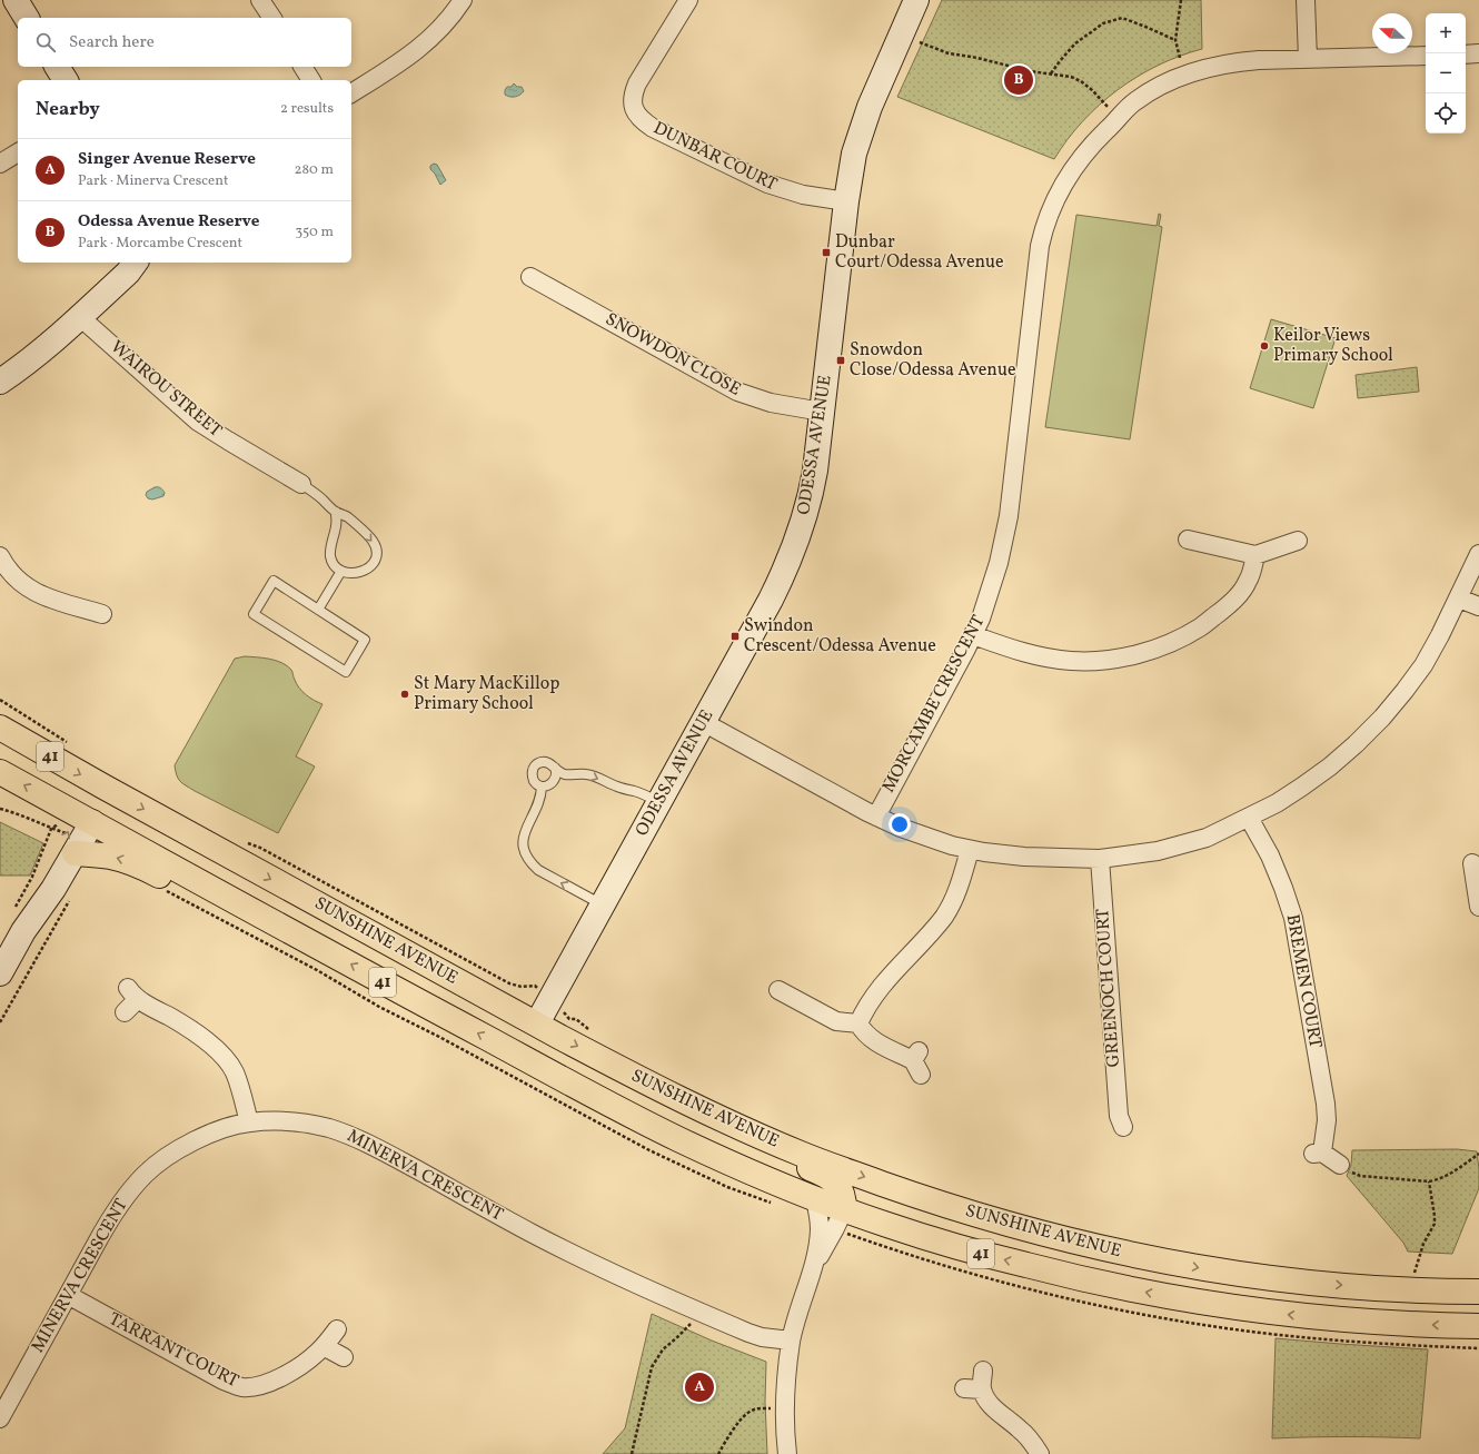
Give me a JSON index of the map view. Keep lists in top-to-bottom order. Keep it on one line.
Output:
{"streets":{"main road":["41","SUNSHINE AVENUE"],"street":["DUNBAR COURT","SNOWDON CLOSE","WAIROU STREET","ODESSA AVENUE","MORCAMBE CRESCENT","BREMEN COURT","GREENOCH COURT","MINERVA CRESCENT","TARRANT COURT"]},"crossings":[["DUNBAR COURT","ODESSA AVENUE"],["SNOWDON CLOSE","ODESSA AVENUE"],["ODESSA AVENUE","SUNSHINE AVENUE"],["MINERVA CRESCENT","TARRANT COURT"]],"places":{"transit":["Dunbar Court/Odessa Avenue","Snowdon Close/Odessa Avenue","Swindon Crescent/Odessa Avenue"],"other":["Keilor Views Primary School","St Mary MacKillop Primary School"]},"north":"left","page":{"map_buttons":["+","−"],"search":"Search here","pins":["B","A"],"heading":["Nearby","2 results"],"list":[{"mark":"A","name":"Singer Avenue Reserve","note":"Park · Minerva Crescent","value":"280 m"},{"mark":"B","name":"Odessa Avenue Reserve","note":"Park · Morcambe Crescent","value":"350 m"}]}}
